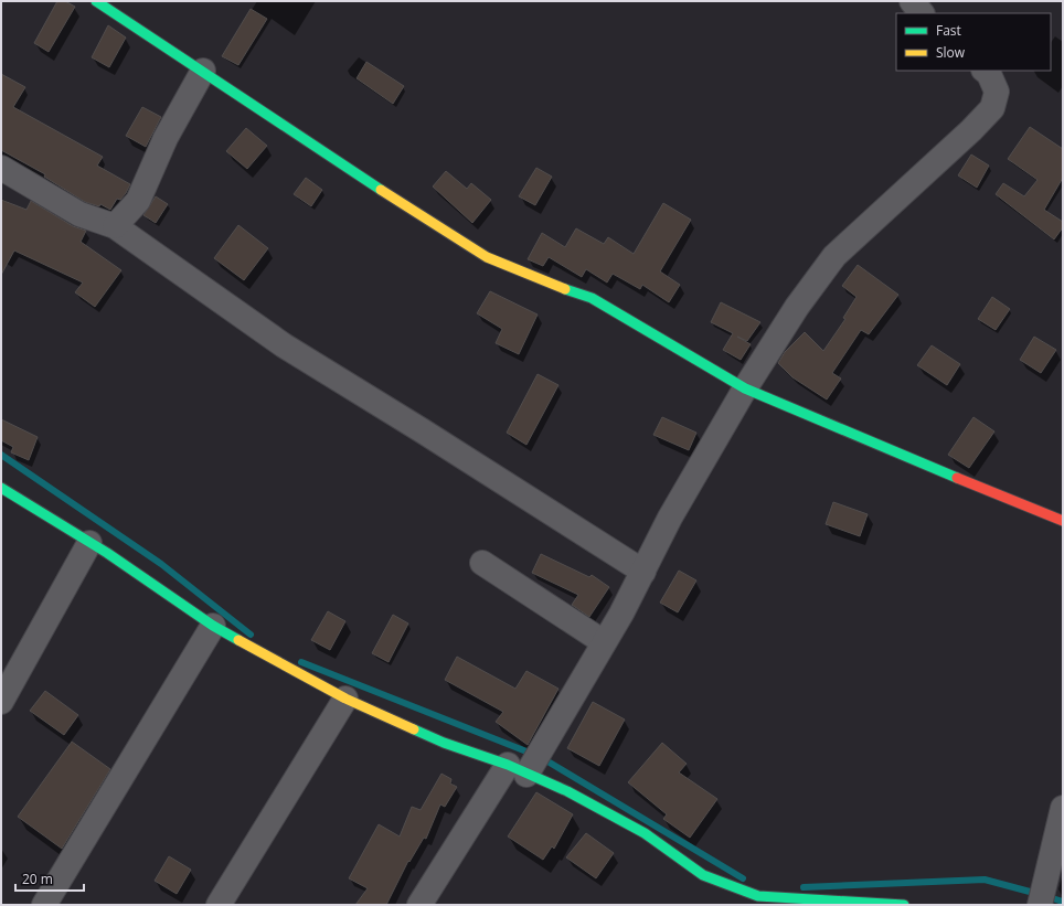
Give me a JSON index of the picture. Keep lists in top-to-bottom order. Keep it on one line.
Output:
{"legend":["Fast","Slow"],"scale_bar":"20 m"}
